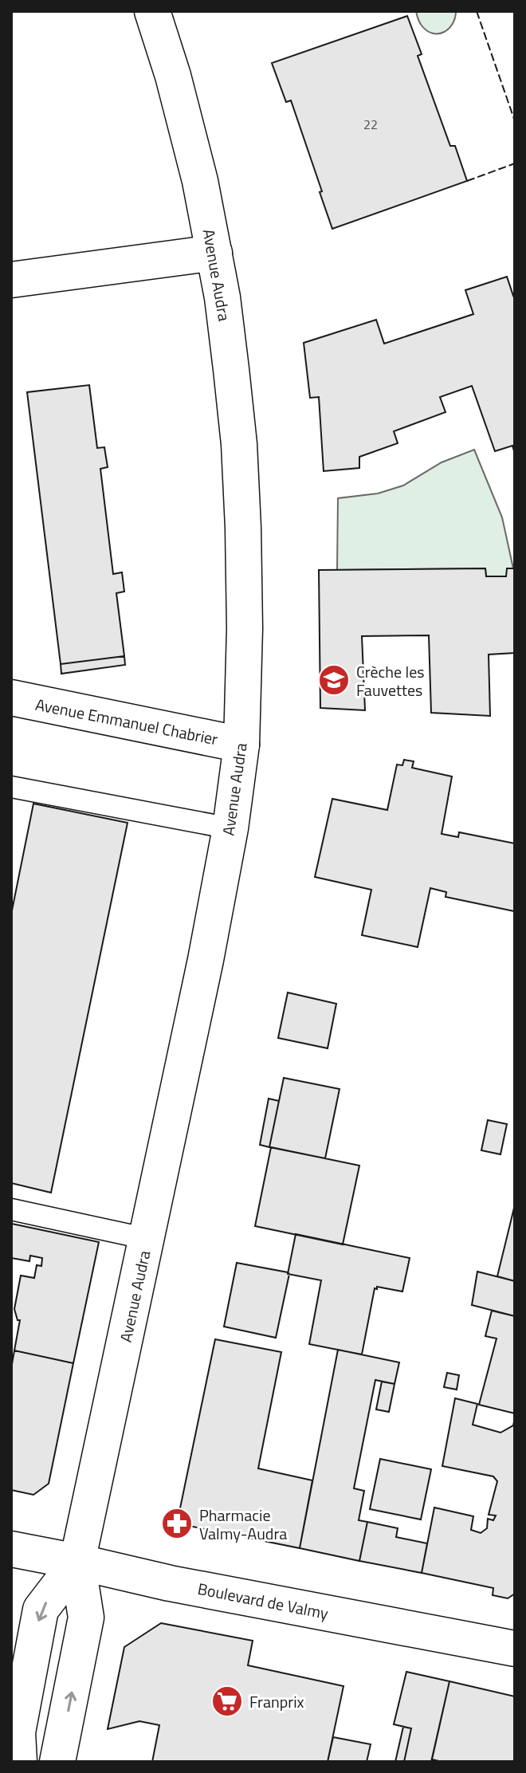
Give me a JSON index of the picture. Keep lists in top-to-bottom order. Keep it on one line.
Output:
{"streets":{"street":["Avenue Audra","Avenue Emmanuel Chabrier","Boulevard de Valmy"]},"crossings":[["Avenue Audra","Avenue Emmanuel Chabrier"],["Avenue Audra","Boulevard de Valmy"]],"places":{"school or university":["Crèche les Fauvettes"],"pharmacy":["Pharmacie Valmy-Audra"],"supermarket":["Franprix"]},"house_numbers":["22"]}
